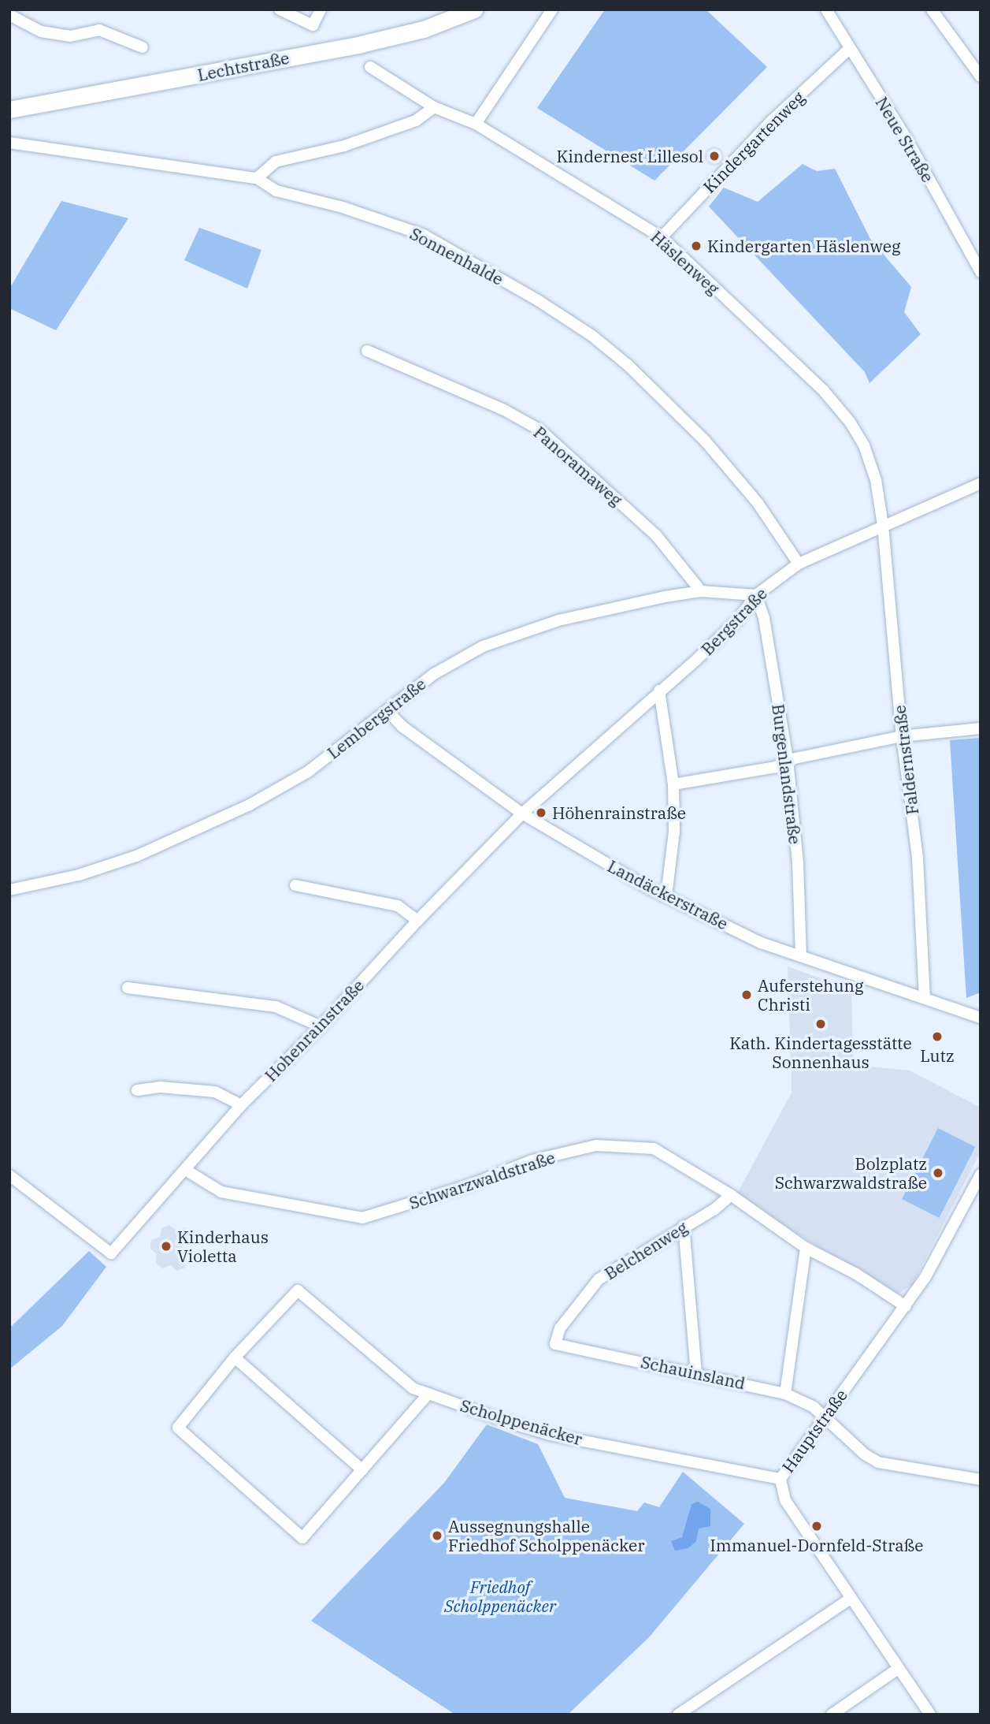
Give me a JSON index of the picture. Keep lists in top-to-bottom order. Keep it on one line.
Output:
{"streets":{"street":["Lechtstraße","Neue Straße","Kindergartenweg","Sonnenhalde","Häslenweg","Panoramaweg","Bergstraße","Lembergstraße","Faldernstraße","Burgenlandstraße","Landäckerstraße","Hohenrainstraße","Schwarzwaldstraße","Belchenweg","Schauinsland","Scholppenäcker","Hauptstraße"]},"crossings":[["Neue Straße","Kindergartenweg"],["Kindergartenweg","Häslenweg"],["Sonnenhalde","Bergstraße"],["Häslenweg","Bergstraße"],["Häslenweg","Faldernstraße"],["Panoramaweg","Lembergstraße"],["Bergstraße","Lembergstraße"],["Bergstraße","Faldernstraße"],["Bergstraße","Burgenlandstraße"],["Bergstraße","Landäckerstraße"],["Bergstraße","Hohenrainstraße"],["Lembergstraße","Burgenlandstraße"],["Lembergstraße","Landäckerstraße"],["Faldernstraße","Landäckerstraße"],["Burgenlandstraße","Landäckerstraße"],["Landäckerstraße","Hohenrainstraße"],["Hohenrainstraße","Schwarzwaldstraße"],["Schwarzwaldstraße","Belchenweg"],["Schwarzwaldstraße","Hauptstraße"],["Belchenweg","Schauinsland"],["Schauinsland","Hauptstraße"],["Scholppenäcker","Hauptstraße"]],"parks":["Friedhof Scholppenäcker"],"places":["Kindernest Lillesol","Kindergarten Häslenweg","Höhenrainstraße","Auferstehung Christi","Kath. Kindertagesstätte Sonnenhaus","Lutz","Bolzplatz Schwarzwaldstraße","Kinderhaus Violetta","Immanuel-Dornfeld-Straße","Aussegnungshalle Friedhof Scholppenäcker"]}
